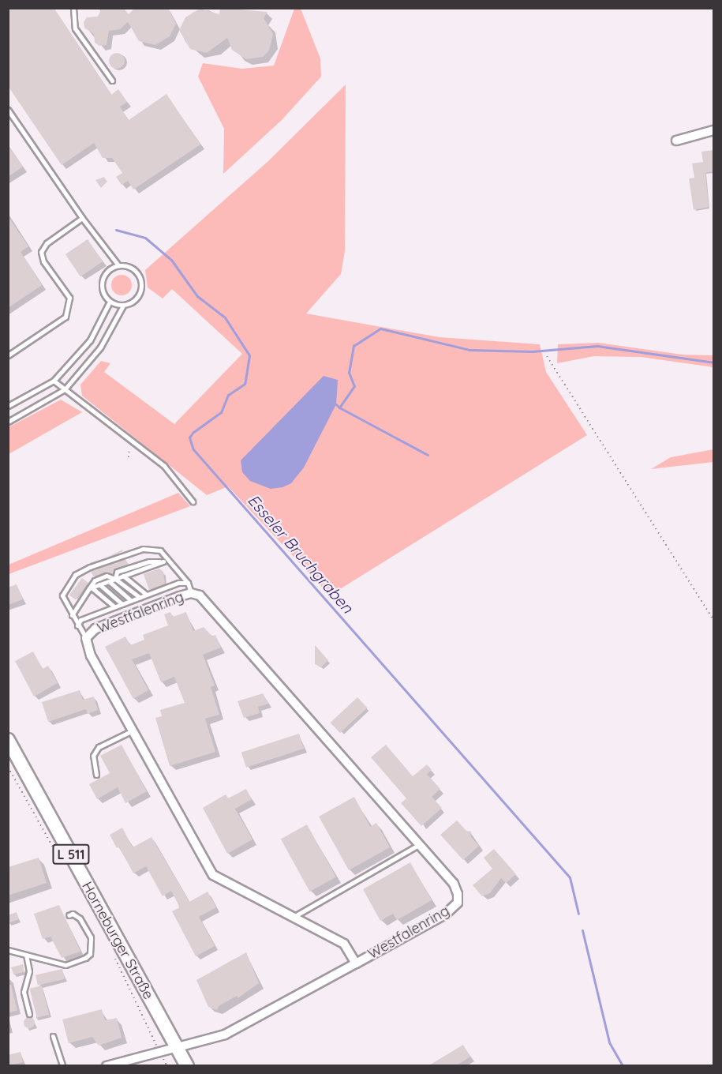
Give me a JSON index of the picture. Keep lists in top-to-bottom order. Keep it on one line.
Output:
{"streets":{"main road":["L 511","Horneburger Straße"],"street":["Westfalenring"]},"crossings":[["Westfalenring","Horneburger Straße"]],"water":["Esseler Bruchgraben"]}
